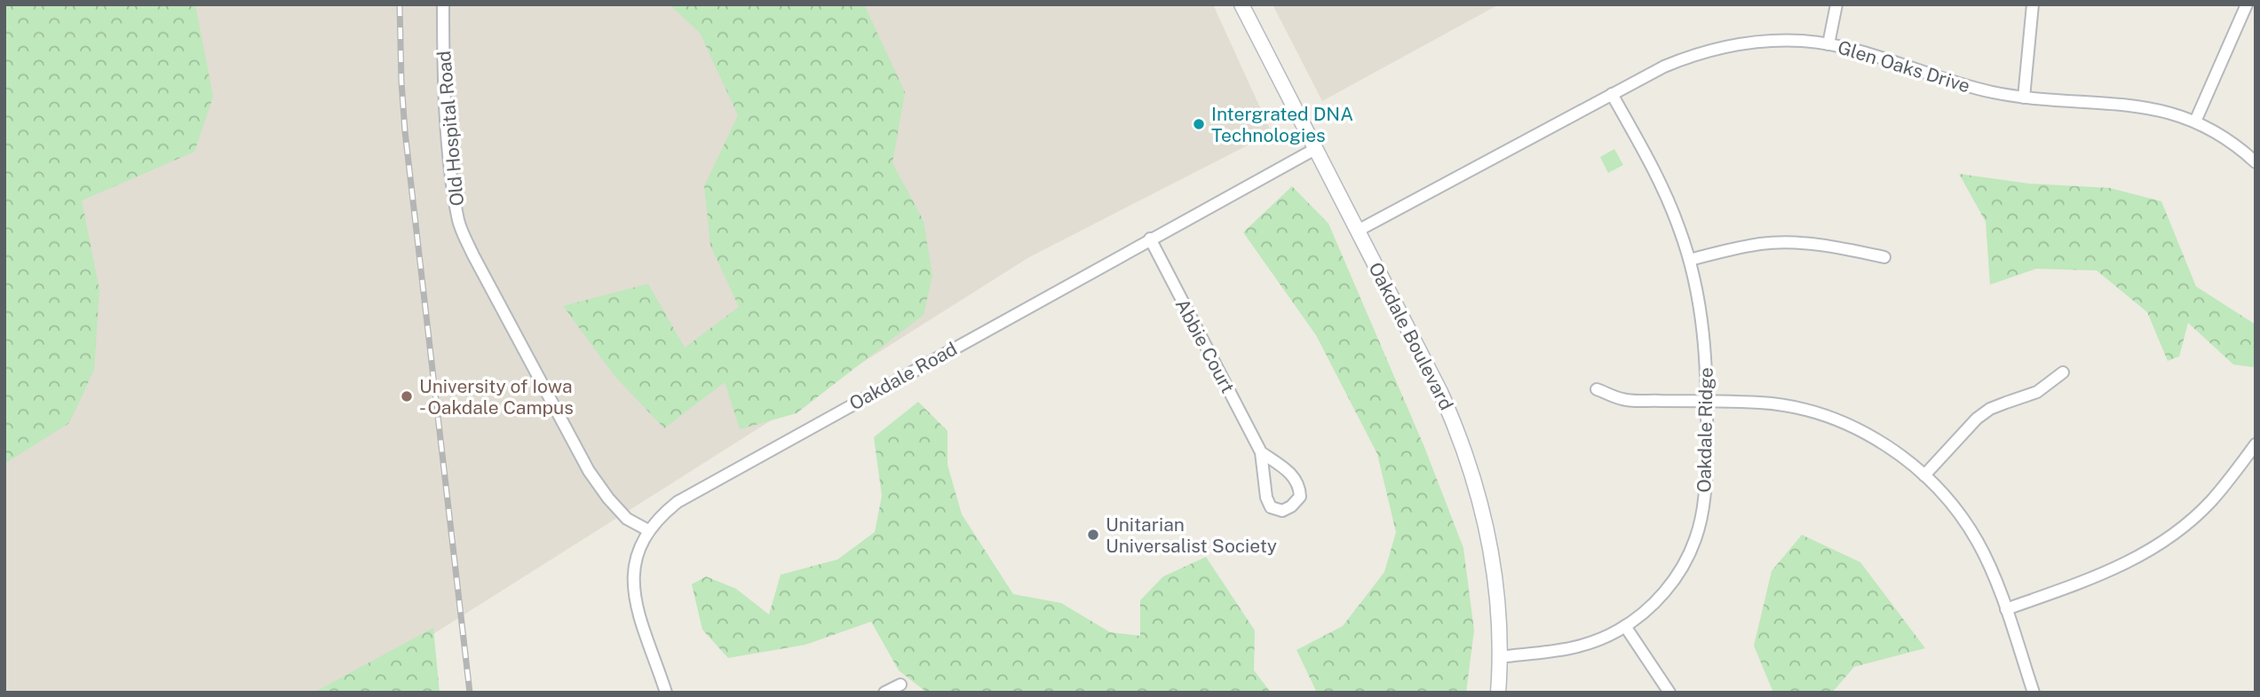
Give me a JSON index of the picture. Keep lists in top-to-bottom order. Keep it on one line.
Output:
{"streets":{"main road":["Oakdale Boulevard"],"street":["Glen Oaks Drive","Old Hospital Road","Abbie Court","Oakdale Road","Oakdale Ridge"]},"crossings":[["Glen Oaks Drive","Oakdale Boulevard"],["Glen Oaks Drive","Oakdale Ridge"],["Old Hospital Road","Oakdale Road"],["Oakdale Boulevard","Oakdale Road"],["Oakdale Boulevard","Oakdale Ridge"],["Abbie Court","Oakdale Road"]],"places":["Intergrated DNA Technologies","University of Iowa - Oakdale Campus","Unitarian Universalist Society"]}
